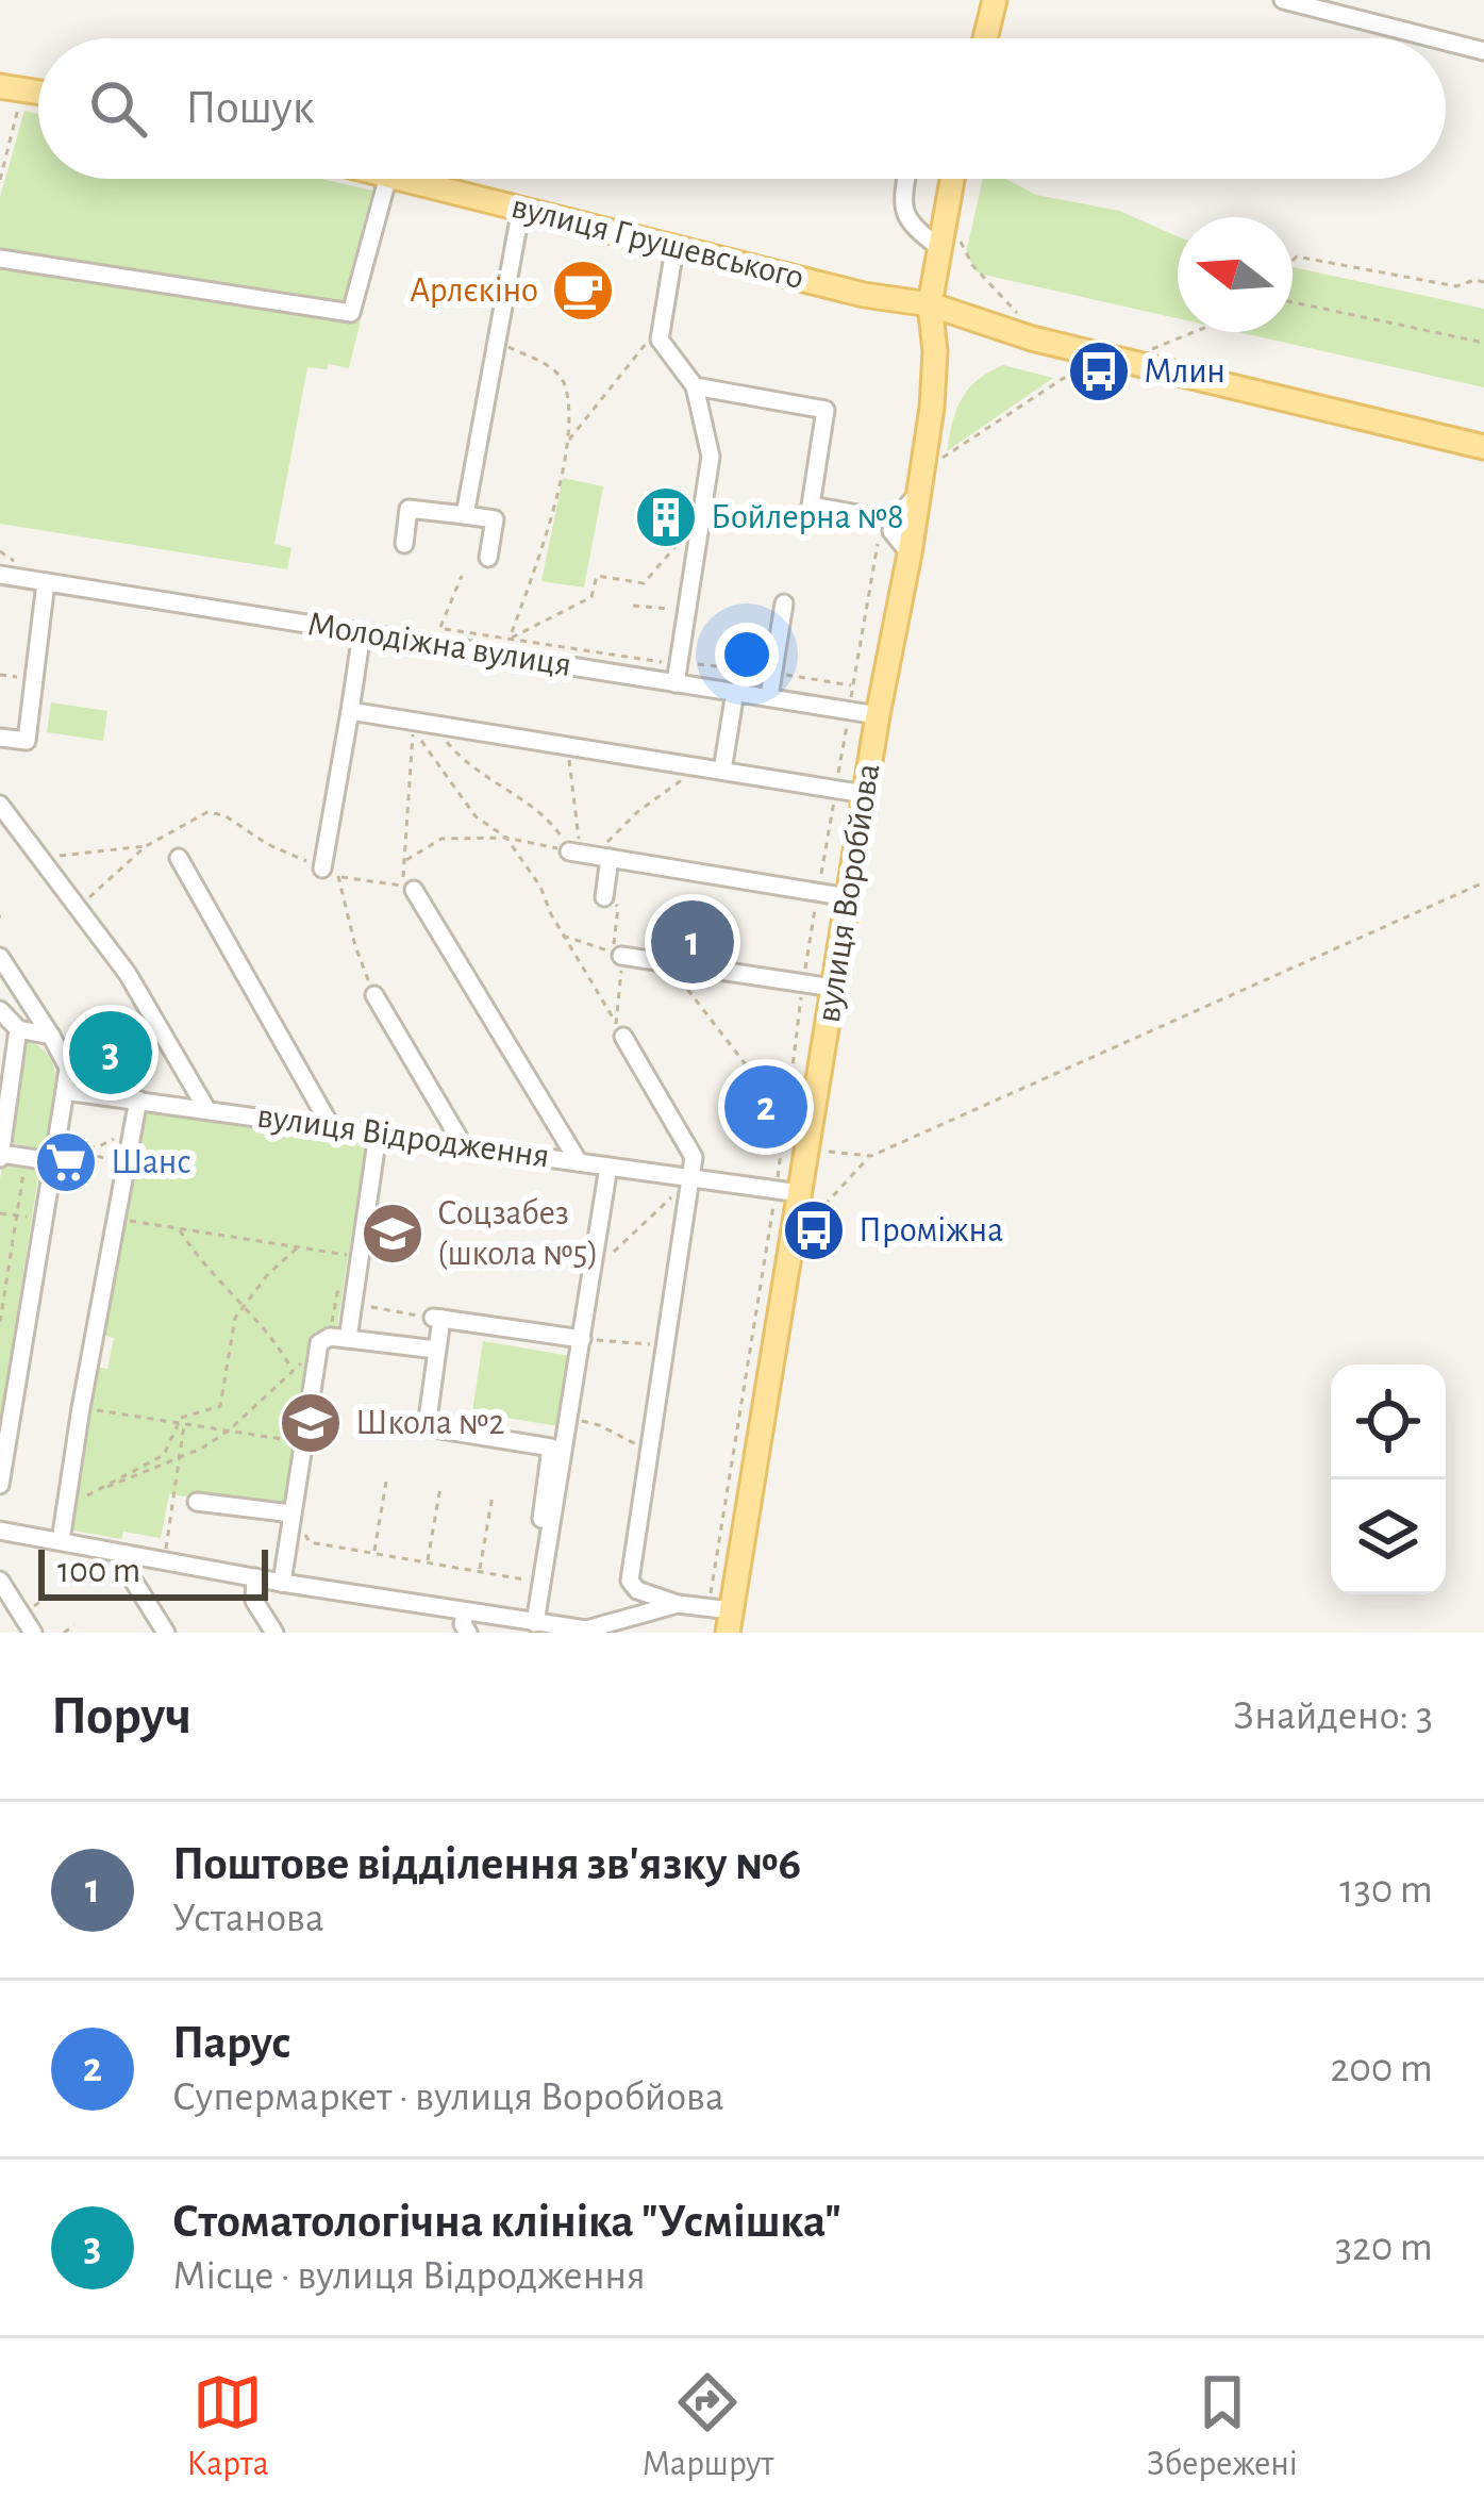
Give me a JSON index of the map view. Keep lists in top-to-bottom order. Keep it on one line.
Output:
{"streets":{"main road":["вулиця Грушевського","вулиця Воробйова"],"street":["Молодіжна вулиця","вулиця Відродження"]},"crossings":[["вулиця Грушевського","вулиця Воробйова"],["Молодіжна вулиця","вулиця Воробйова"],["вулиця Воробйова","вулиця Відродження"]],"places":{"cafe":["Арлєкіно"],"bus stop":["Млин","Проміжна"],"building":["Бойлерна №8"],"supermarket":["Шанс"],"school or university":["Соцзабез (школа №5)","Школа №2"]},"scale_bar":"100 m","north":"left","page":{"search":"Пошук","pins":["1","3","2"],"scale":"100 m","heading":["Поруч","Знайдено: 3"],"list":[{"mark":"1","name":"Поштове відділення зв'язку №6","note":"Установа","value":"130 m"},{"mark":"2","name":"Парус","note":"Супермаркет · вулиця Воробйова","value":"200 m"},{"mark":"3","name":"Стоматологічна клініка \"Усмішка\"","note":"Місце · вулиця Відродження","value":"320 m"}],"nav":["Карта","Маршрут","Збережені"]}}
